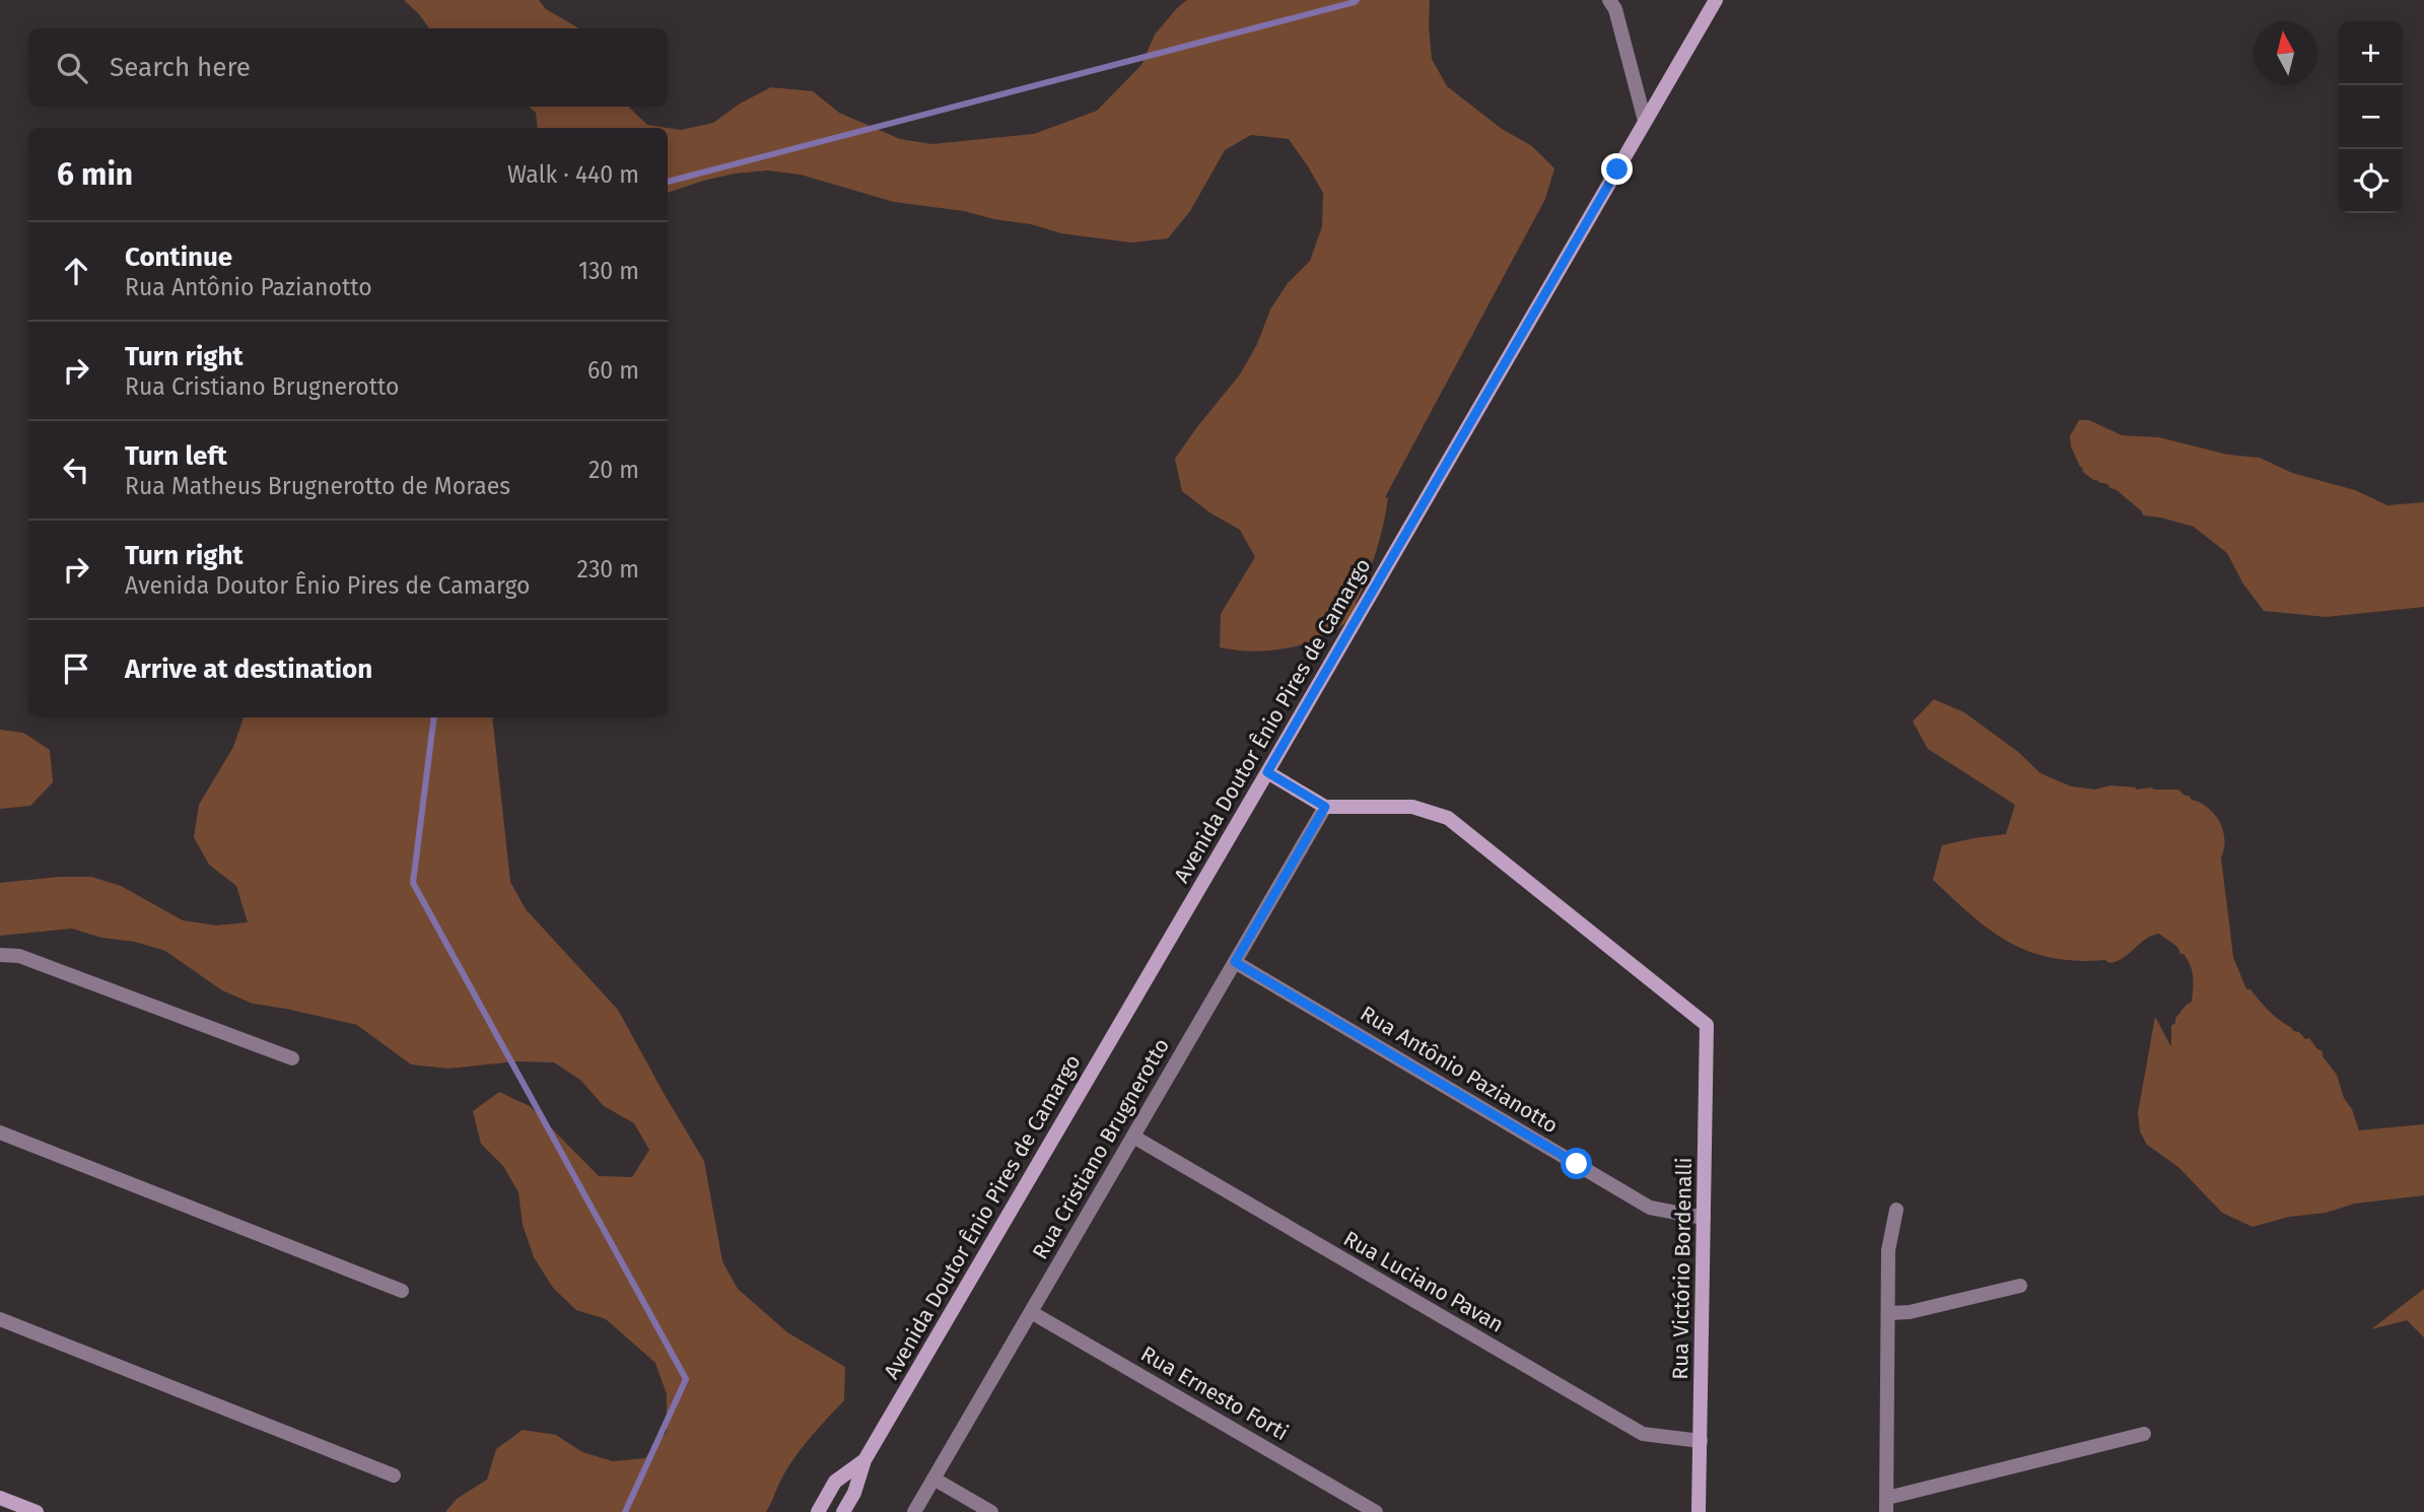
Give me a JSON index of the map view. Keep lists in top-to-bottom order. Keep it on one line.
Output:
{"streets":{"main road":["Avenida Doutor Ênio Pires de Camargo","Rua Victório Bordenalli"],"street":["Rua Antônio Pazianotto","Rua Cristiano Brugnerotto","Rua Luciano Pavan","Rua Ernesto Forti"]},"crossings":[["Rua Antônio Pazianotto","Rua Cristiano Brugnerotto"],["Rua Antônio Pazianotto","Rua Victório Bordenalli"],["Rua Cristiano Brugnerotto","Rua Victório Bordenalli"],["Rua Cristiano Brugnerotto","Rua Luciano Pavan"],["Rua Cristiano Brugnerotto","Rua Ernesto Forti"],["Rua Victório Bordenalli","Rua Luciano Pavan"]],"north":"top","page":{"map_buttons":["+","−"],"search":"Search here","heading":["6 min","Walk · 440 m"],"list":[["Continue","Rua Antônio Pazianotto","130 m"],["Turn right","Rua Cristiano Brugnerotto","60 m"],["Turn left","Rua Matheus Brugnerotto de Moraes","20 m"],["Turn right","Avenida Doutor Ênio Pires de Camargo","230 m"],"Arrive at destination"]}}
